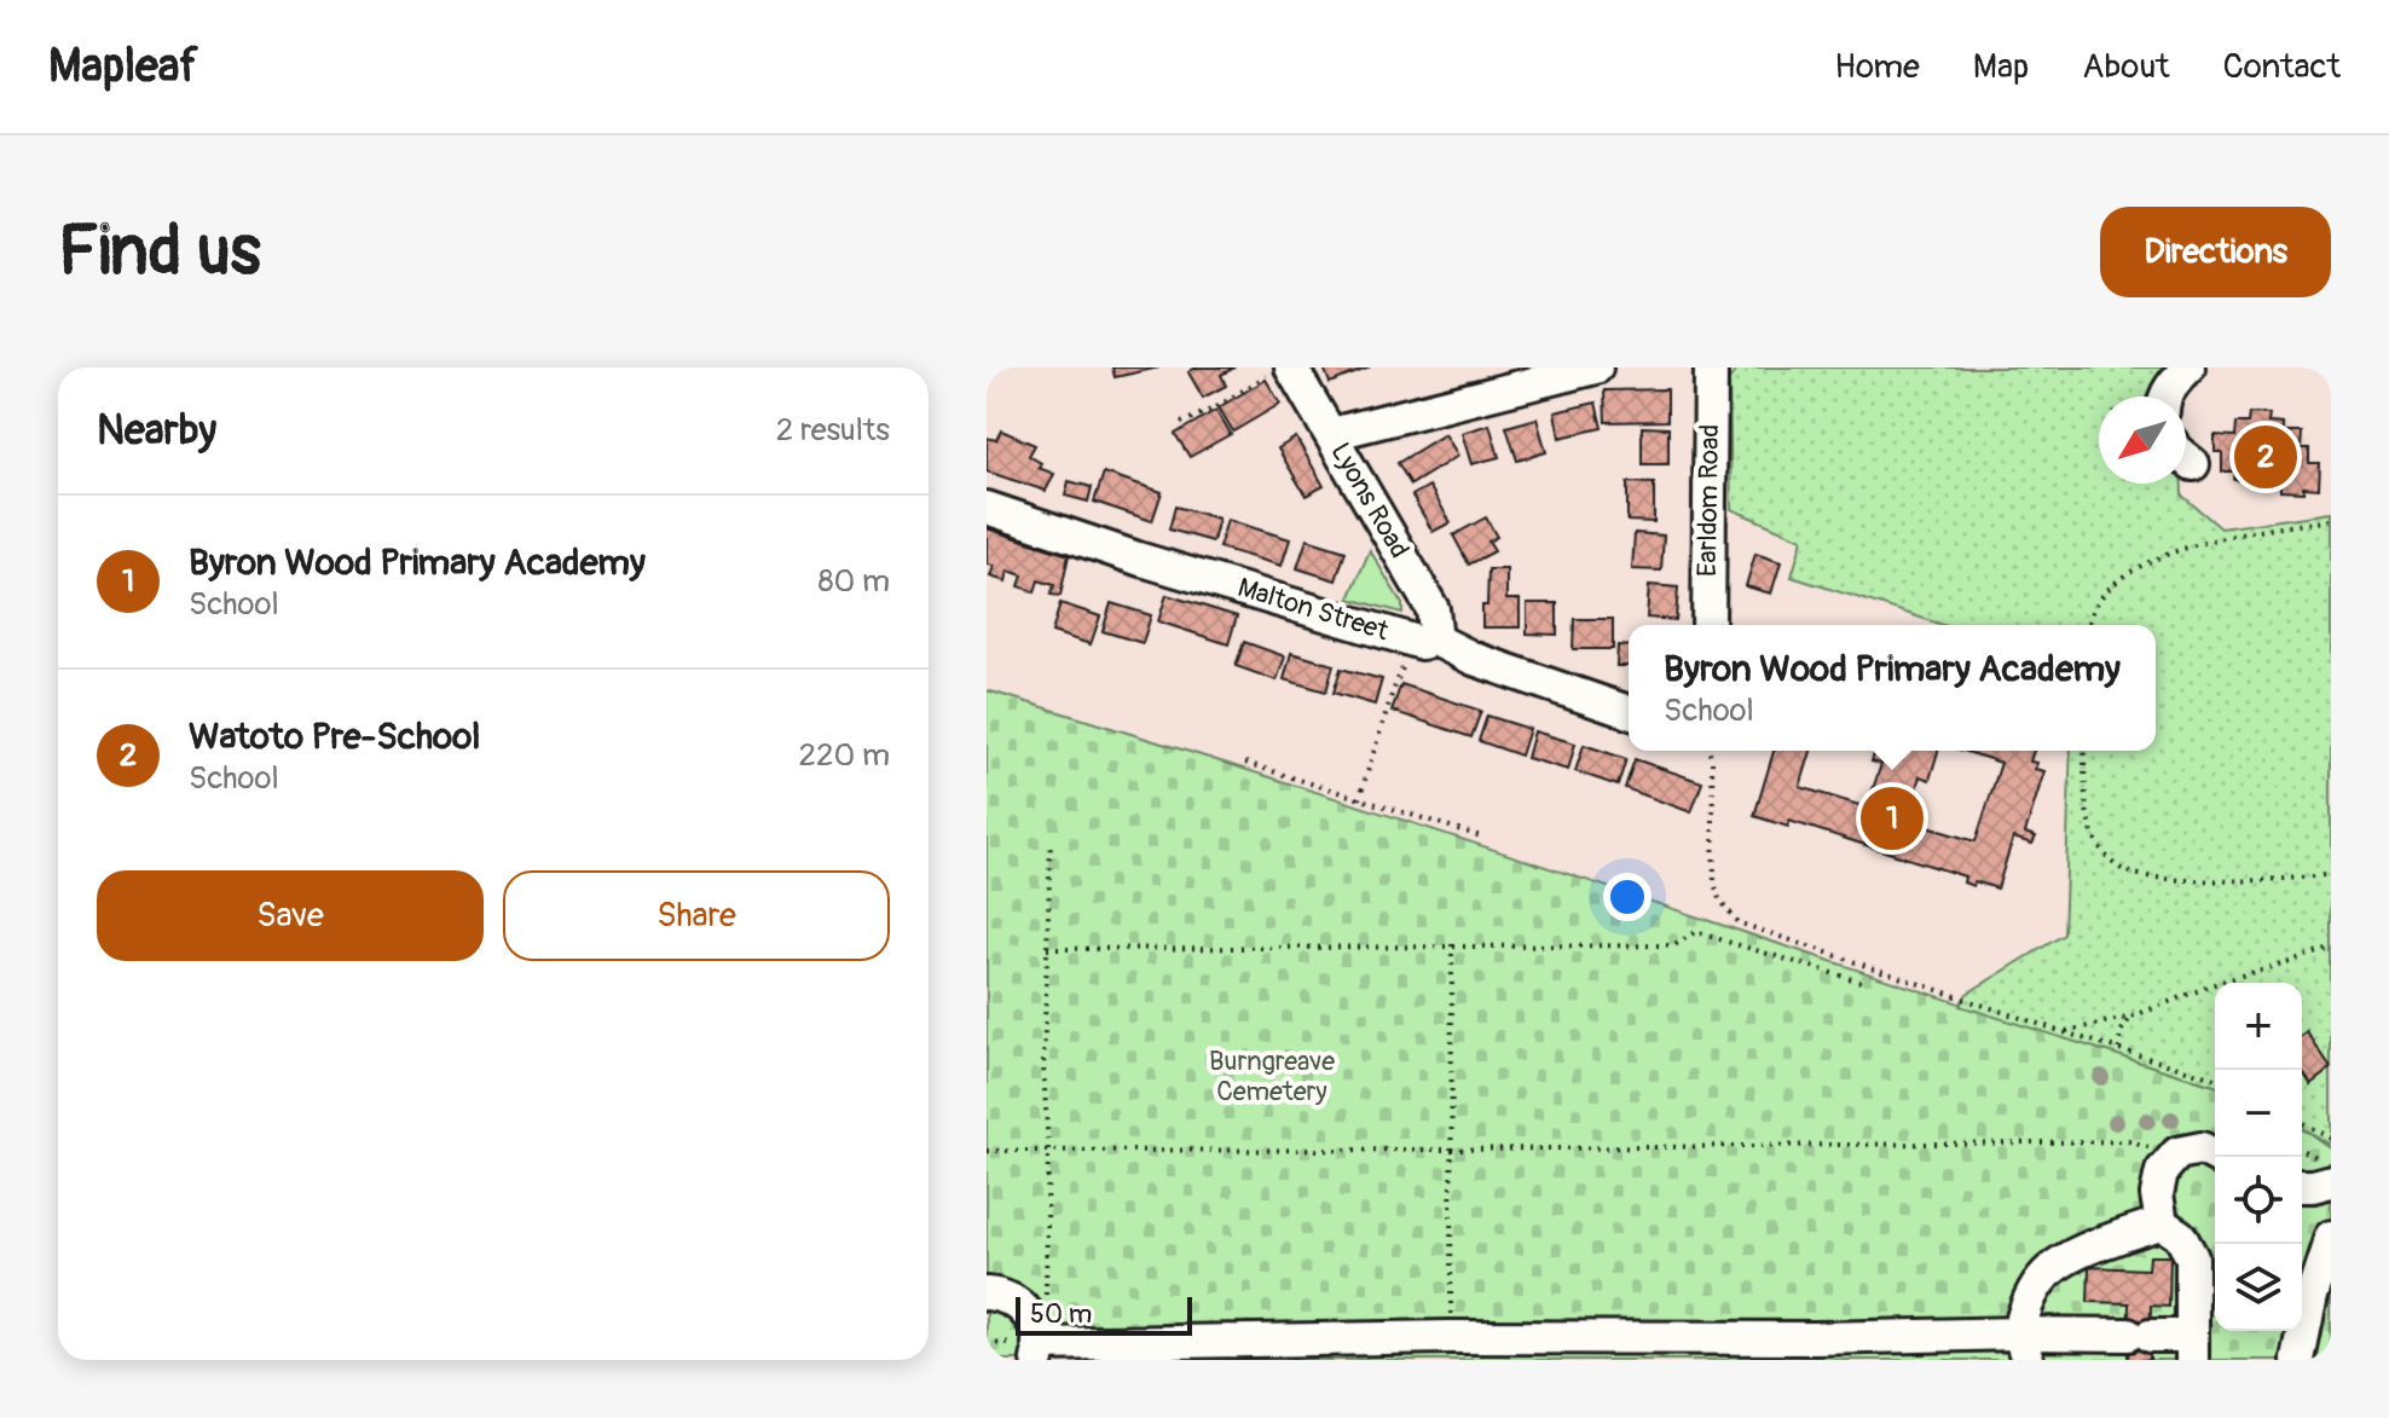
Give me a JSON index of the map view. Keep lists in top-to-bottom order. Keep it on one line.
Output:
{"streets":{"street":["Lyons Road","Earldom Road","Malton Street"]},"crossings":[["Lyons Road","Malton Street"]],"parks":["Burngreave Cemetery"],"scale_bar":"50 m","north":"bottom left","page":{"header":"Mapleaf","nav":["Home","Map","About","Contact"],"buttons":["Directions",["Save","Share"]],"title":"Find us","heading":["Nearby","2 results"],"pins":["2","1"],"list":[{"mark":"1","name":"Byron Wood Primary Academy","note":"School","value":"80 m"},{"mark":"2","name":"Watoto Pre-School","note":"School","value":"220 m"}],"popup":["Byron Wood Primary Academy","School"],"map_buttons":["+","−"],"scale":"50 m"}}
